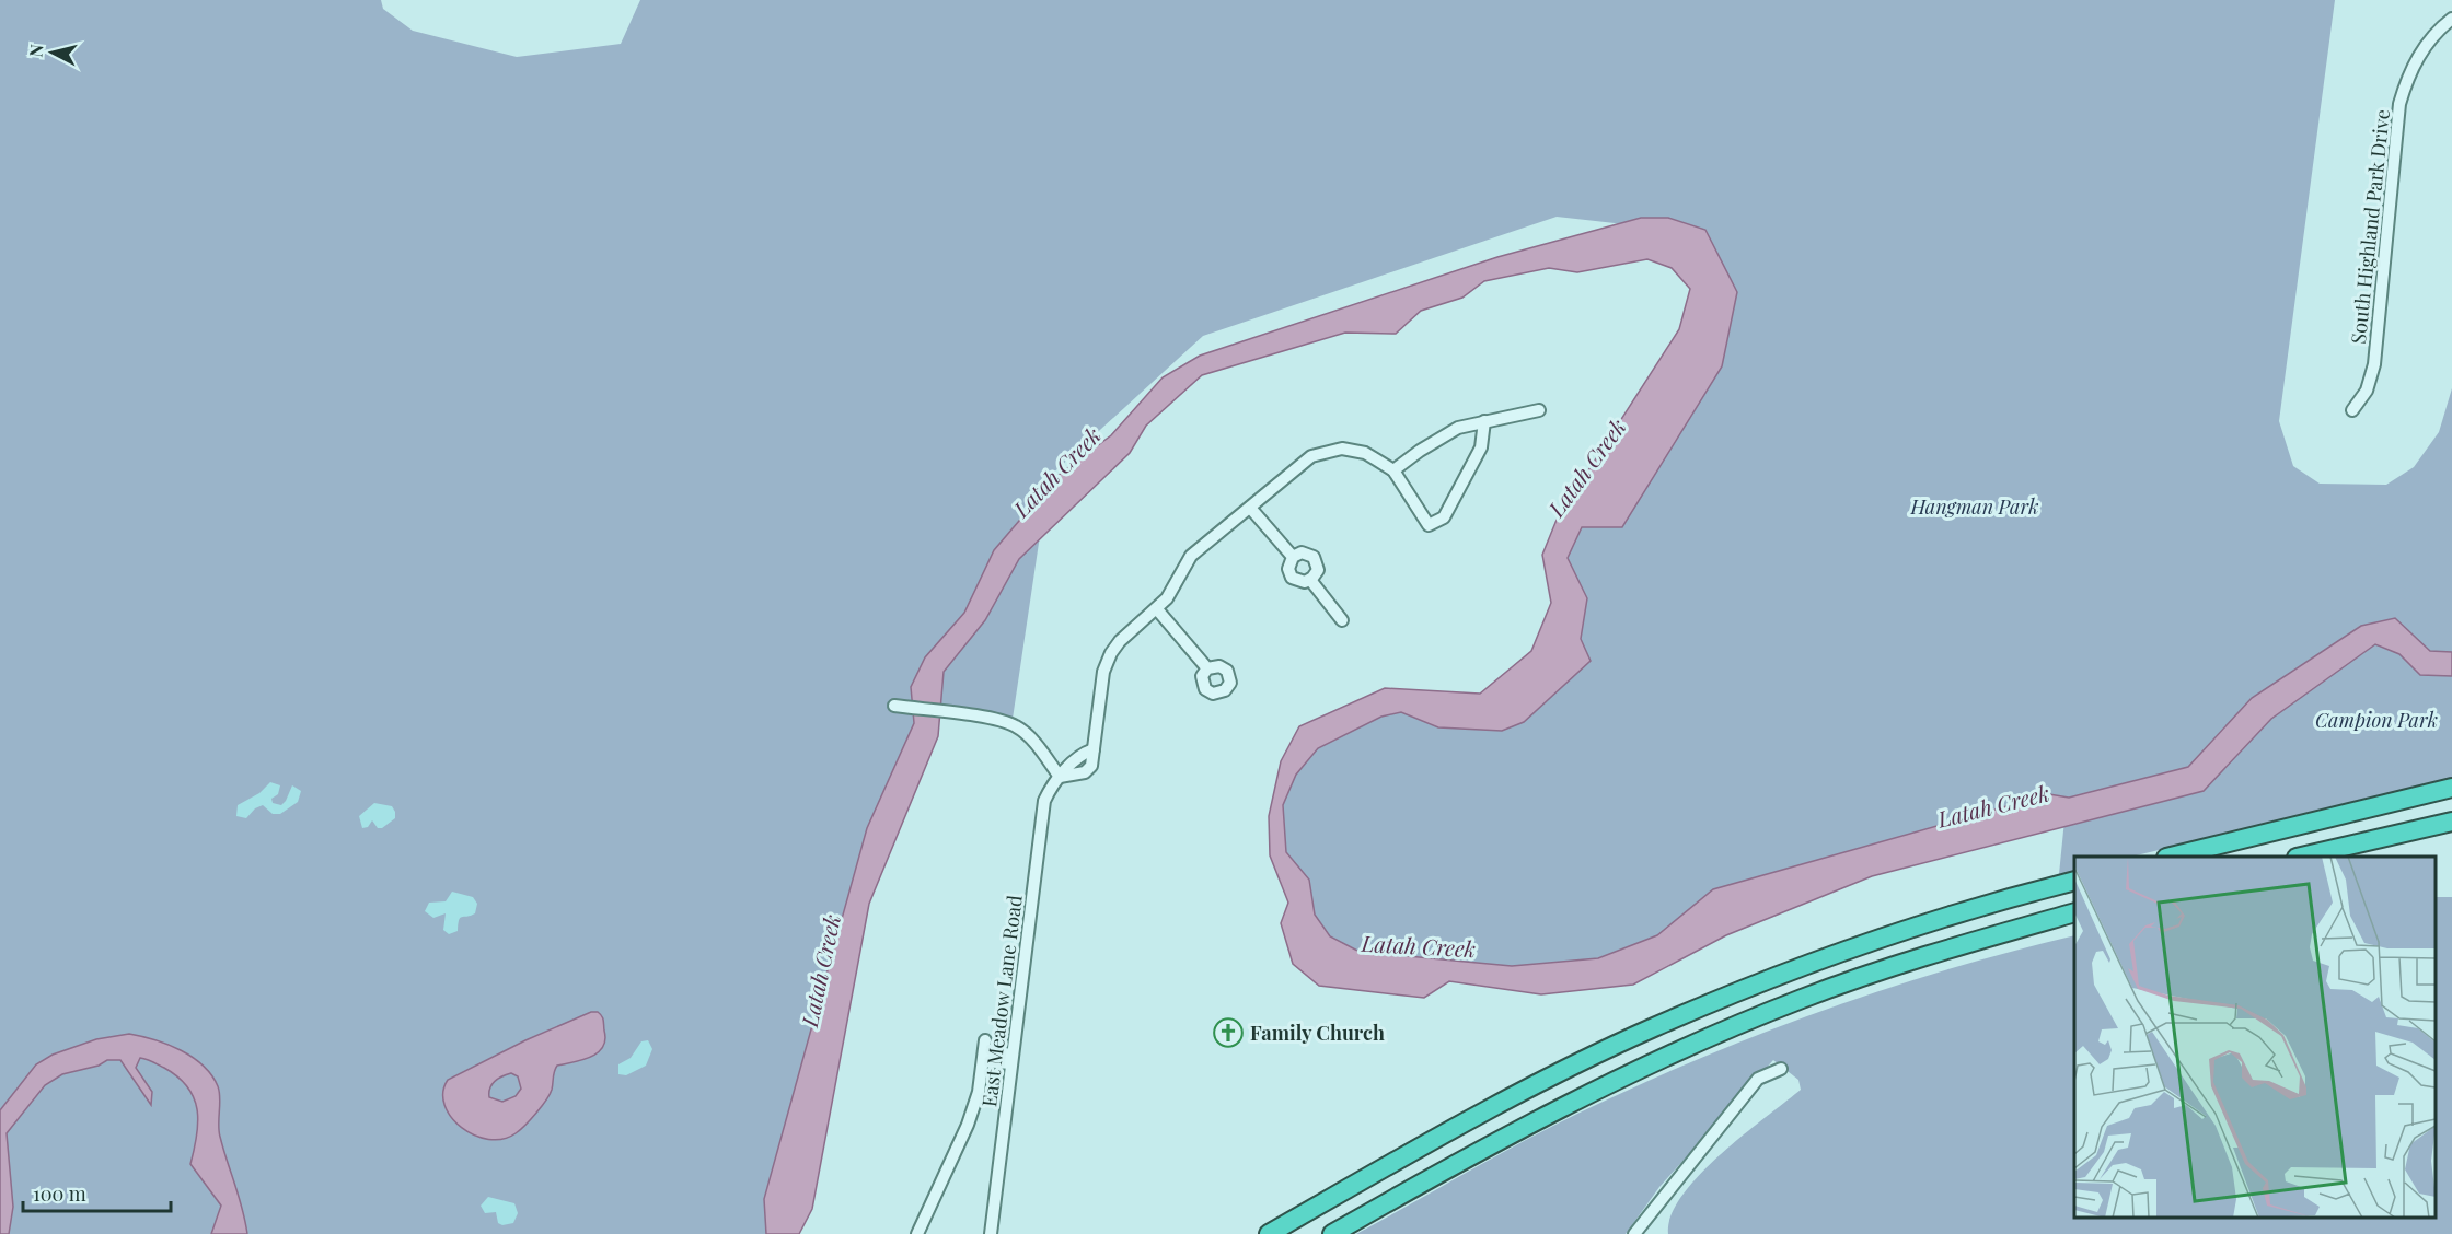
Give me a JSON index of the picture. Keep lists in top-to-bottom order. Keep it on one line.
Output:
{"streets":{"street":["South Highland Park Drive","East Meadow Lane Road"]},"water":["Latah Creek"],"parks":["Hangman Park","Campion Park"],"places":{"church":["Family Church"]},"scale_bar":"100 m","north":"left"}
